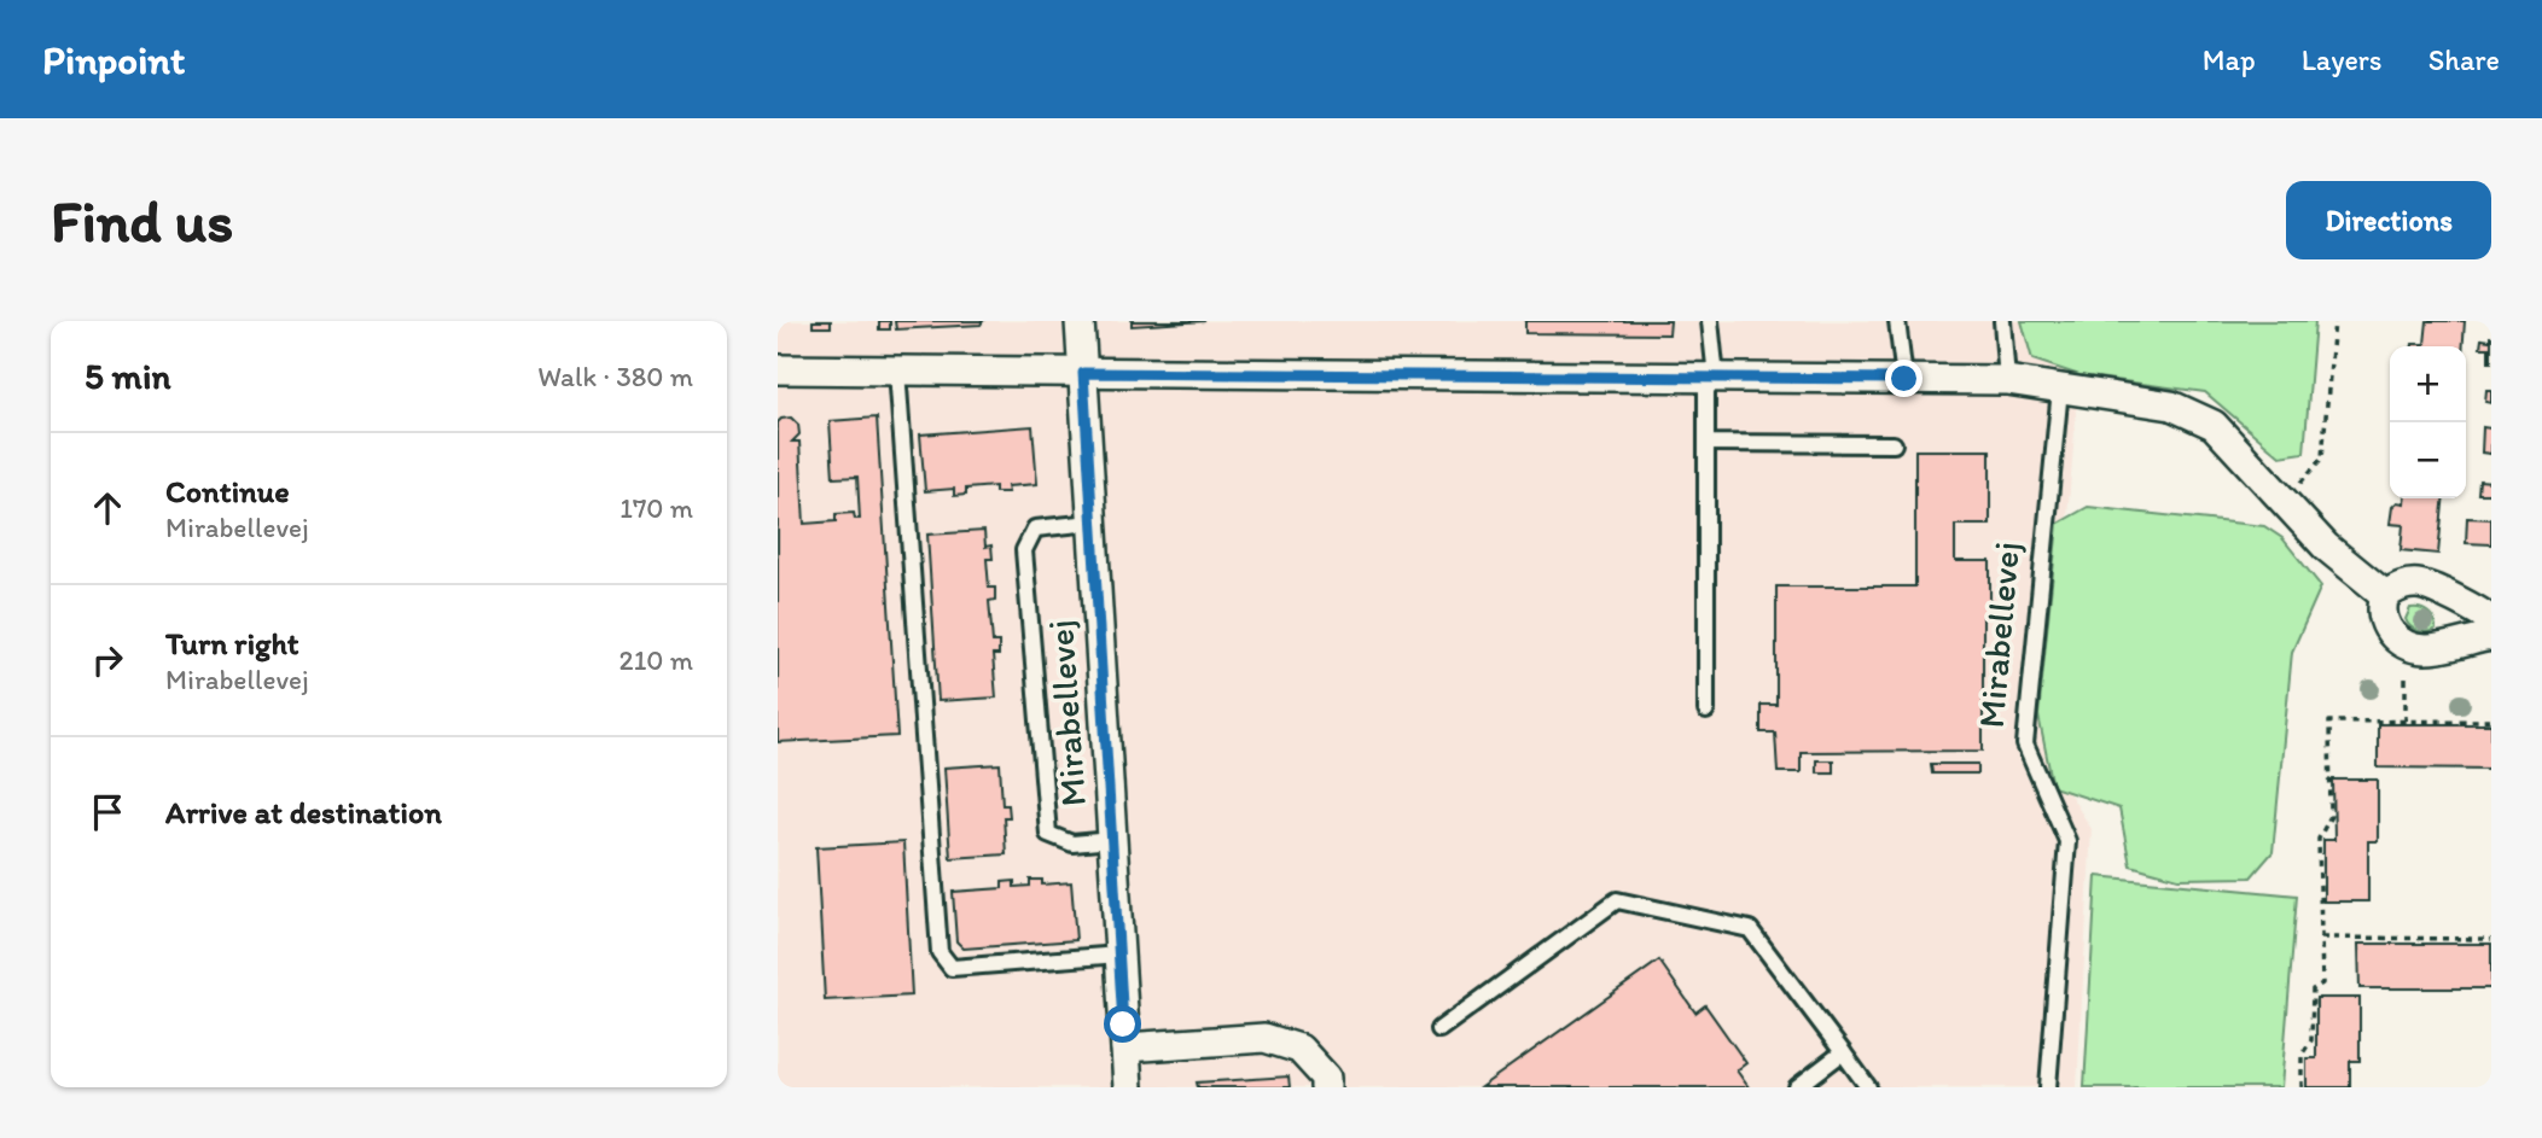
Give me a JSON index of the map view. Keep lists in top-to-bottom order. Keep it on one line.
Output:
{"streets":{"street":["Mirabellevej"]},"page":{"header":"Pinpoint","nav":["Map","Layers","Share"],"buttons":"Directions","title":"Find us","heading":["5 min","Walk · 380 m"],"map_buttons":["+","−"],"list":[["Continue","Mirabellevej","170 m"],["Turn right","Mirabellevej","210 m"],"Arrive at destination"]}}
